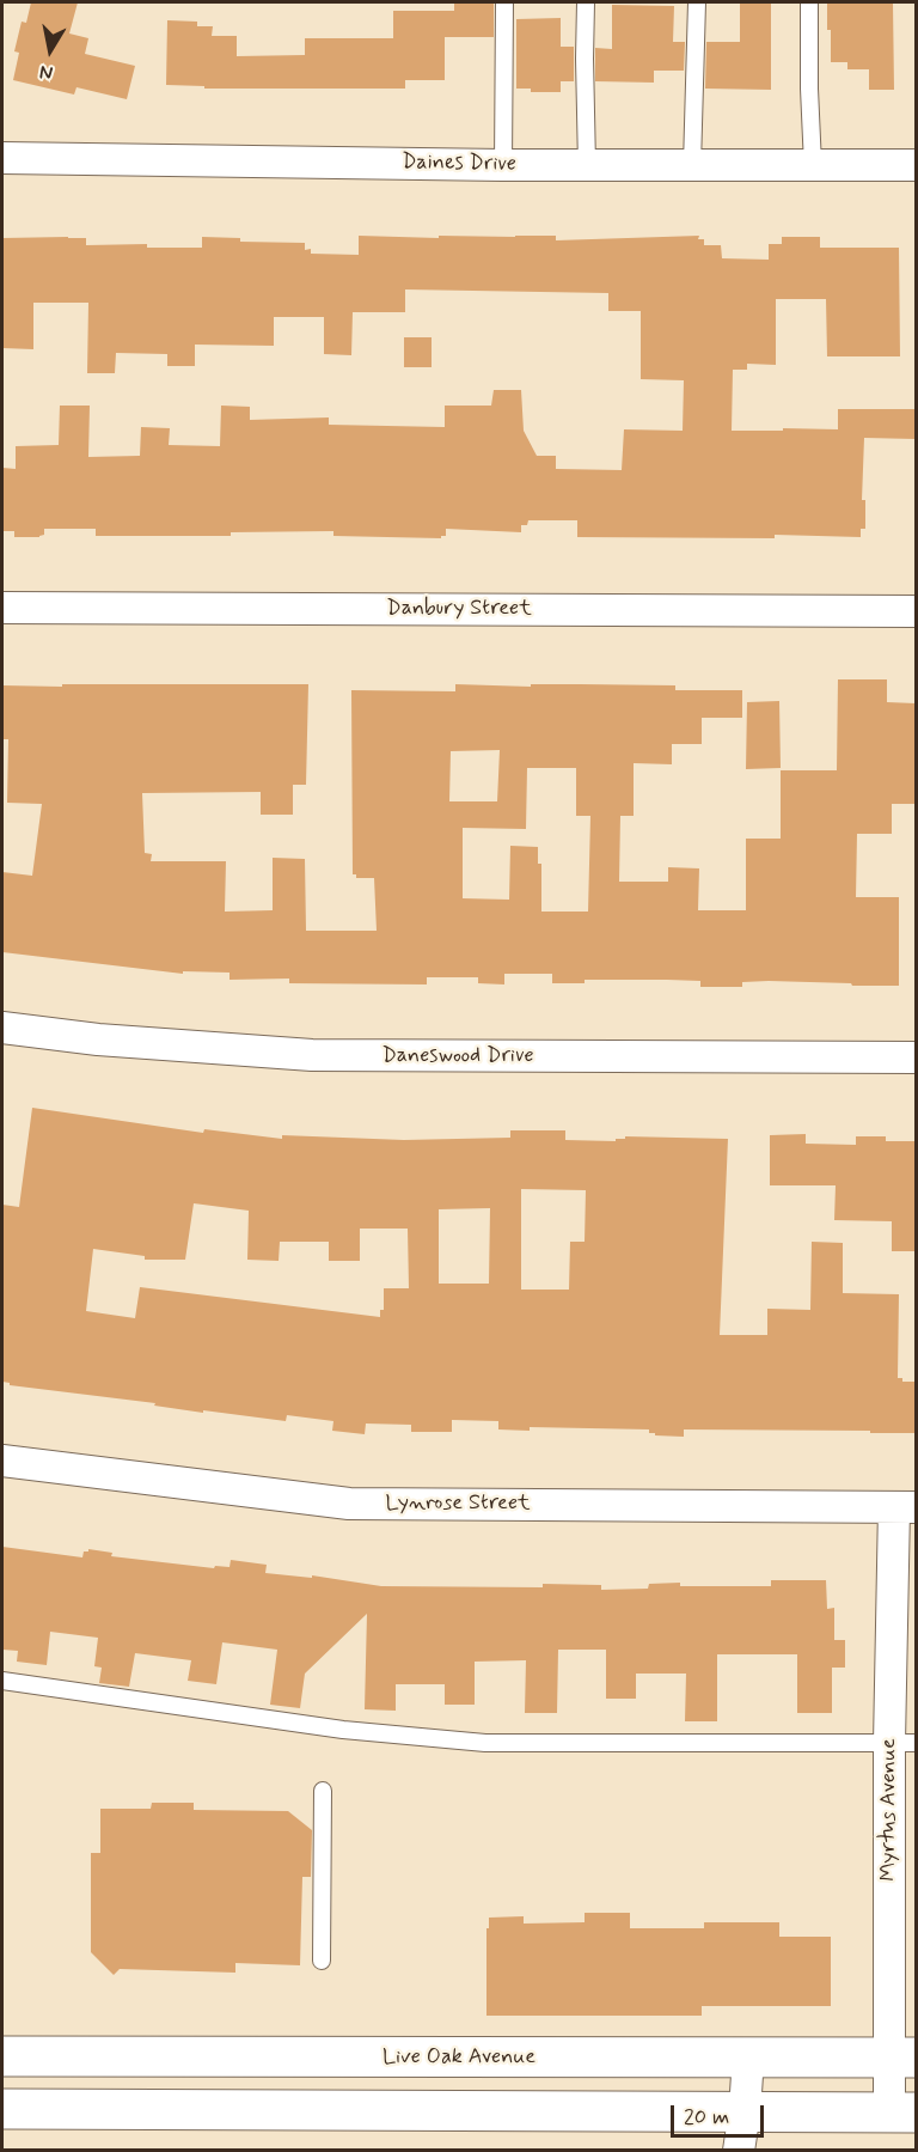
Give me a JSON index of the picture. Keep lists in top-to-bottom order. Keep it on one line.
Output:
{"streets":{"main road":["Live Oak Avenue"],"street":["Daines Drive","Danbury Street","Daneswood Drive","Lynrose Street","Myrtus Avenue"]},"crossings":[["Lynrose Street","Myrtus Avenue"],["Myrtus Avenue","Live Oak Avenue"]],"scale_bar":"20 m","north":"bottom"}
